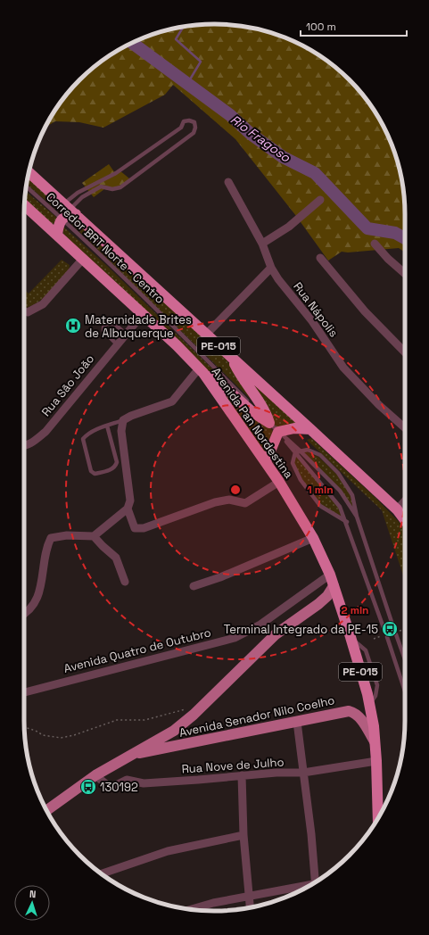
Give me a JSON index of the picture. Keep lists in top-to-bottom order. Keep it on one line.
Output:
{"streets":{"highway":["PE-015","Avenida Pan Nordestina"],"main road":["Avenida Senador Nilo Coelho"],"street":["Rua Nápolis","Rua São João","Avenida Quatro de Outubro","Rua Nove de Julho"],"lane":["Corredor BRT Norte - Centro"]},"crossings":[["Rua São João","Avenida Pan Nordestina"],["Avenida Pan Nordestina","Avenida Quatro de Outubro"],["Avenida Pan Nordestina","Avenida Senador Nilo Coelho"],["Avenida Pan Nordestina","Rua Nove de Julho"],["Avenida Senador Nilo Coelho","Rua Nove de Julho"]],"water":["Rio Fragoso"],"places":{"hospital":["Maternidade Brites de Albuquerque"],"bus stop":["Terminal Integrado da PE-15","130192"]},"scale_bar":"100 m","north":"top","rings":["1 min","2 min"]}
